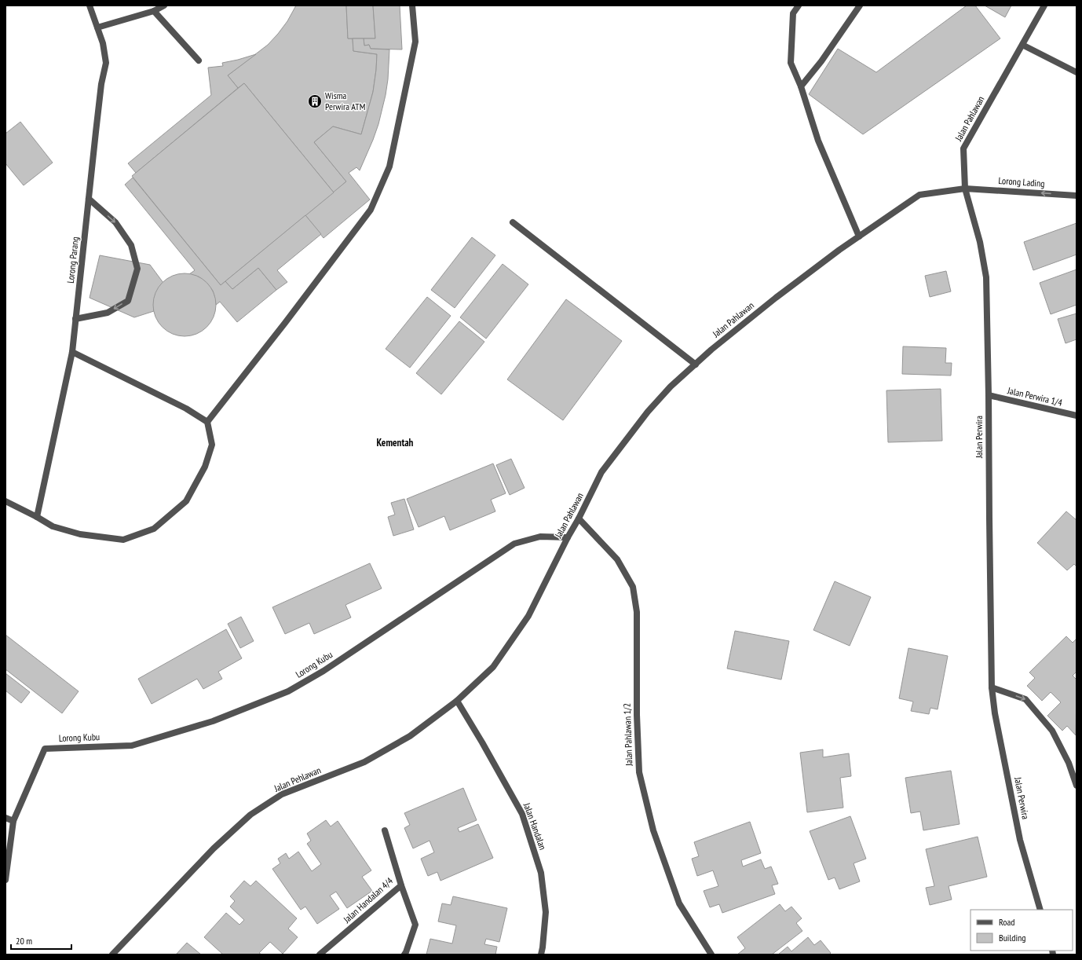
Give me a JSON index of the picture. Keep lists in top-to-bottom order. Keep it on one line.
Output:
{"streets":{"street":["Jalan Pahlawan","Lorong Lading","Lorong Parang","Jalan Perwira 1/4","Jalan Perwira","Lorong Kubu","Jalan Pahlawan 1/2","Jalan Pehlawan","Jalan Handalan","Jalan Handalan 4/4"]},"crossings":[["Jalan Pahlawan","Lorong Lading"],["Jalan Pahlawan","Jalan Perwira"],["Jalan Pahlawan","Lorong Kubu"],["Jalan Pahlawan","Jalan Pahlawan 1/2"],["Jalan Pahlawan","Jalan Pehlawan"],["Jalan Pahlawan","Jalan Handalan"],["Lorong Lading","Jalan Perwira"],["Jalan Perwira 1/4","Jalan Perwira"],["Jalan Pehlawan","Jalan Handalan"]],"one_way":["Lorong Lading"],"districts":["Kementah"],"places":{"building":["Wisma Perwira ATM"]},"legend":["Road","Building"],"scale_bar":"20 m"}
